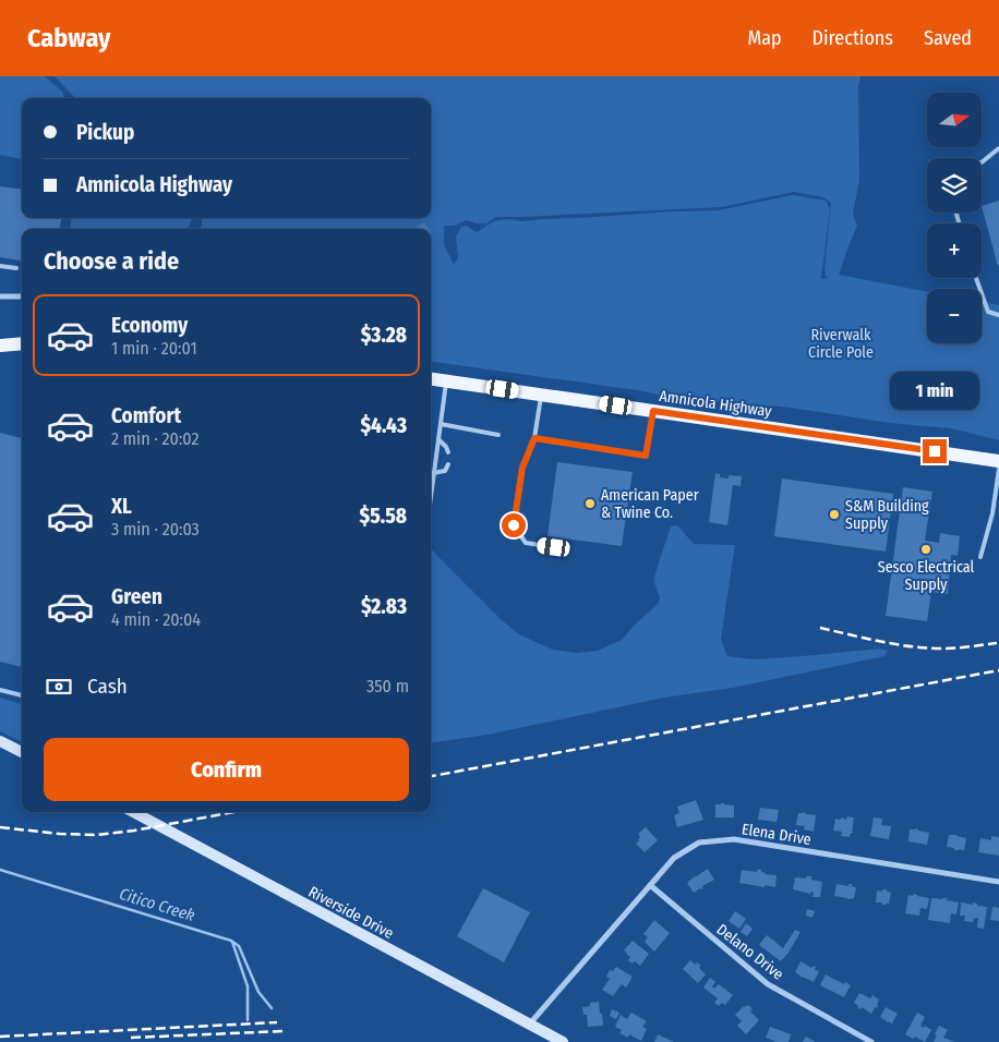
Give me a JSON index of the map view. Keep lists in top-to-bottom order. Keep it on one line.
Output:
{"streets":{"main road":["Amnicola Highway"],"street":["Elena Drive","Riverside Drive","Delano Drive"]},"crossings":[["Elena Drive","Riverside Drive"],["Elena Drive","Delano Drive"]],"water":["Citico Creek"],"parks":["Riverwalk Circle Pole"],"places":["American Paper & Twine Co.","S&M Building Supply","Sesco Electrical Supply"],"north":"right","page":{"header":"Cabway","nav":["Map","Directions","Saved"],"map_buttons":["+","−"],"banner":["Pickup","Amnicola Highway"],"heading":"Choose a ride","list":[{"name":"Economy","note":"1 min · 20:01","value":"$3.28"},{"name":"Comfort","note":"2 min · 20:02","value":"$4.43"},{"name":"XL","note":"3 min · 20:03","value":"$5.58"},{"name":"Green","note":"4 min · 20:04","value":"$2.83"}],"bubble":"1 min","pay":["Cash","350 m"],"buttons":"Confirm"}}
